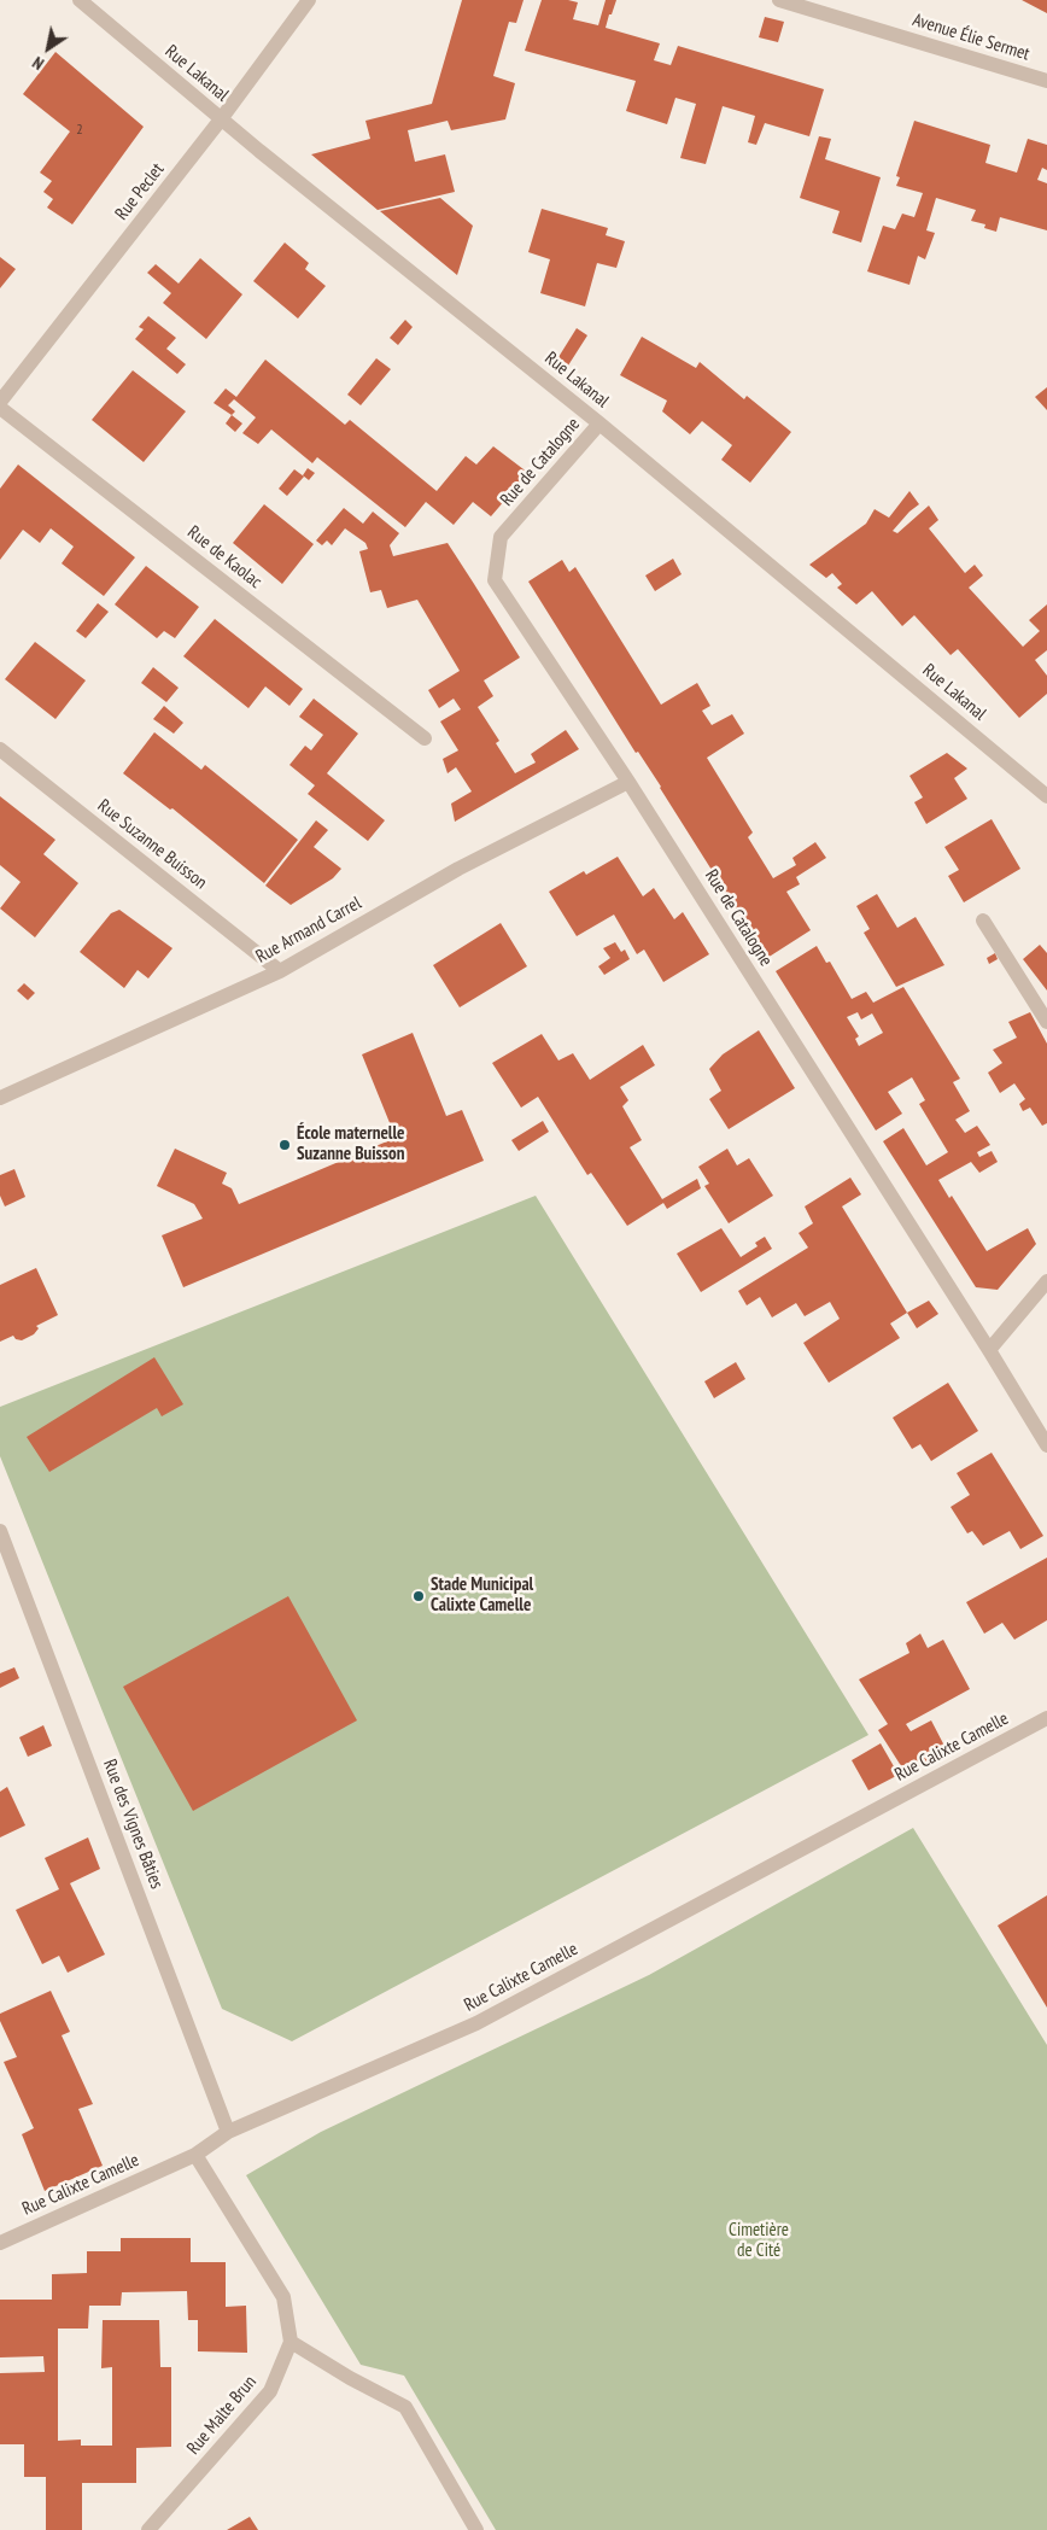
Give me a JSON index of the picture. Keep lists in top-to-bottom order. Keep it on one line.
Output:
{"streets":{"street":["Avenue Élie Sermet","Rue Lakanal","Rue Peclet","Rue de Catalogne","Rue de Kaolac","Rue Suzanne Buisson","Rue Armand Carrel","Rue Calixte Camelle","Rue des Vignes Bâties","Rue Malte Brun"]},"crossings":[["Rue Lakanal","Rue Peclet"],["Rue Lakanal","Rue de Catalogne"],["Rue de Catalogne","Rue Armand Carrel"],["Rue Suzanne Buisson","Rue Armand Carrel"],["Rue Calixte Camelle","Rue des Vignes Bâties"]],"parks":["Cimetière de Cité"],"places":["École maternelle Suzanne Buisson","Stade Municipal Calixte Camelle"],"house_numbers":["2"],"north":"bottom left"}
